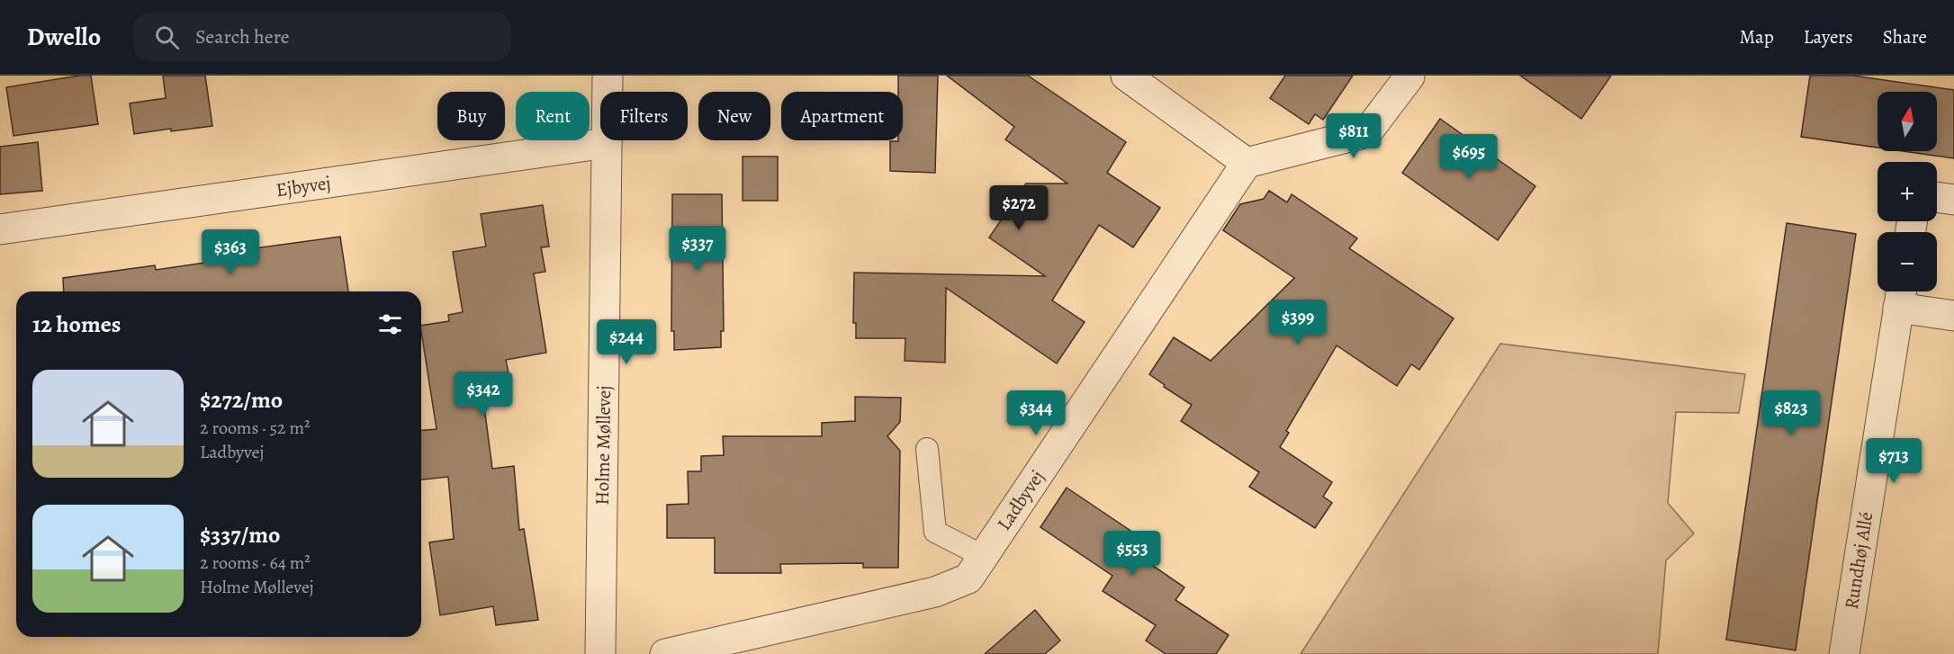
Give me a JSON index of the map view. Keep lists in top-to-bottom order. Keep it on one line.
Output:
{"streets":{"street":["Ejbyvej","Holme Møllevej","Ladbyvej","Rundhøj Allé"]},"crossings":[["Ejbyvej","Holme Møllevej"]],"north":"top","page":{"header":"Dwello","search":"Search here","nav":["Map","Layers","Share"],"map_buttons":["+","−"],"chip":["Buy","Rent","Filters","New","Apartment"],"price":["$811","$695","$272","$337","$363","$399","$244","$342","$344","$823","$713","$553"],"heading":"12 homes","list":[{"name":"$272/mo","note":"2 rooms · 52 m² · Ladbyvej"},{"name":"$337/mo","note":"2 rooms · 64 m² · Holme Møllevej"}]}}
